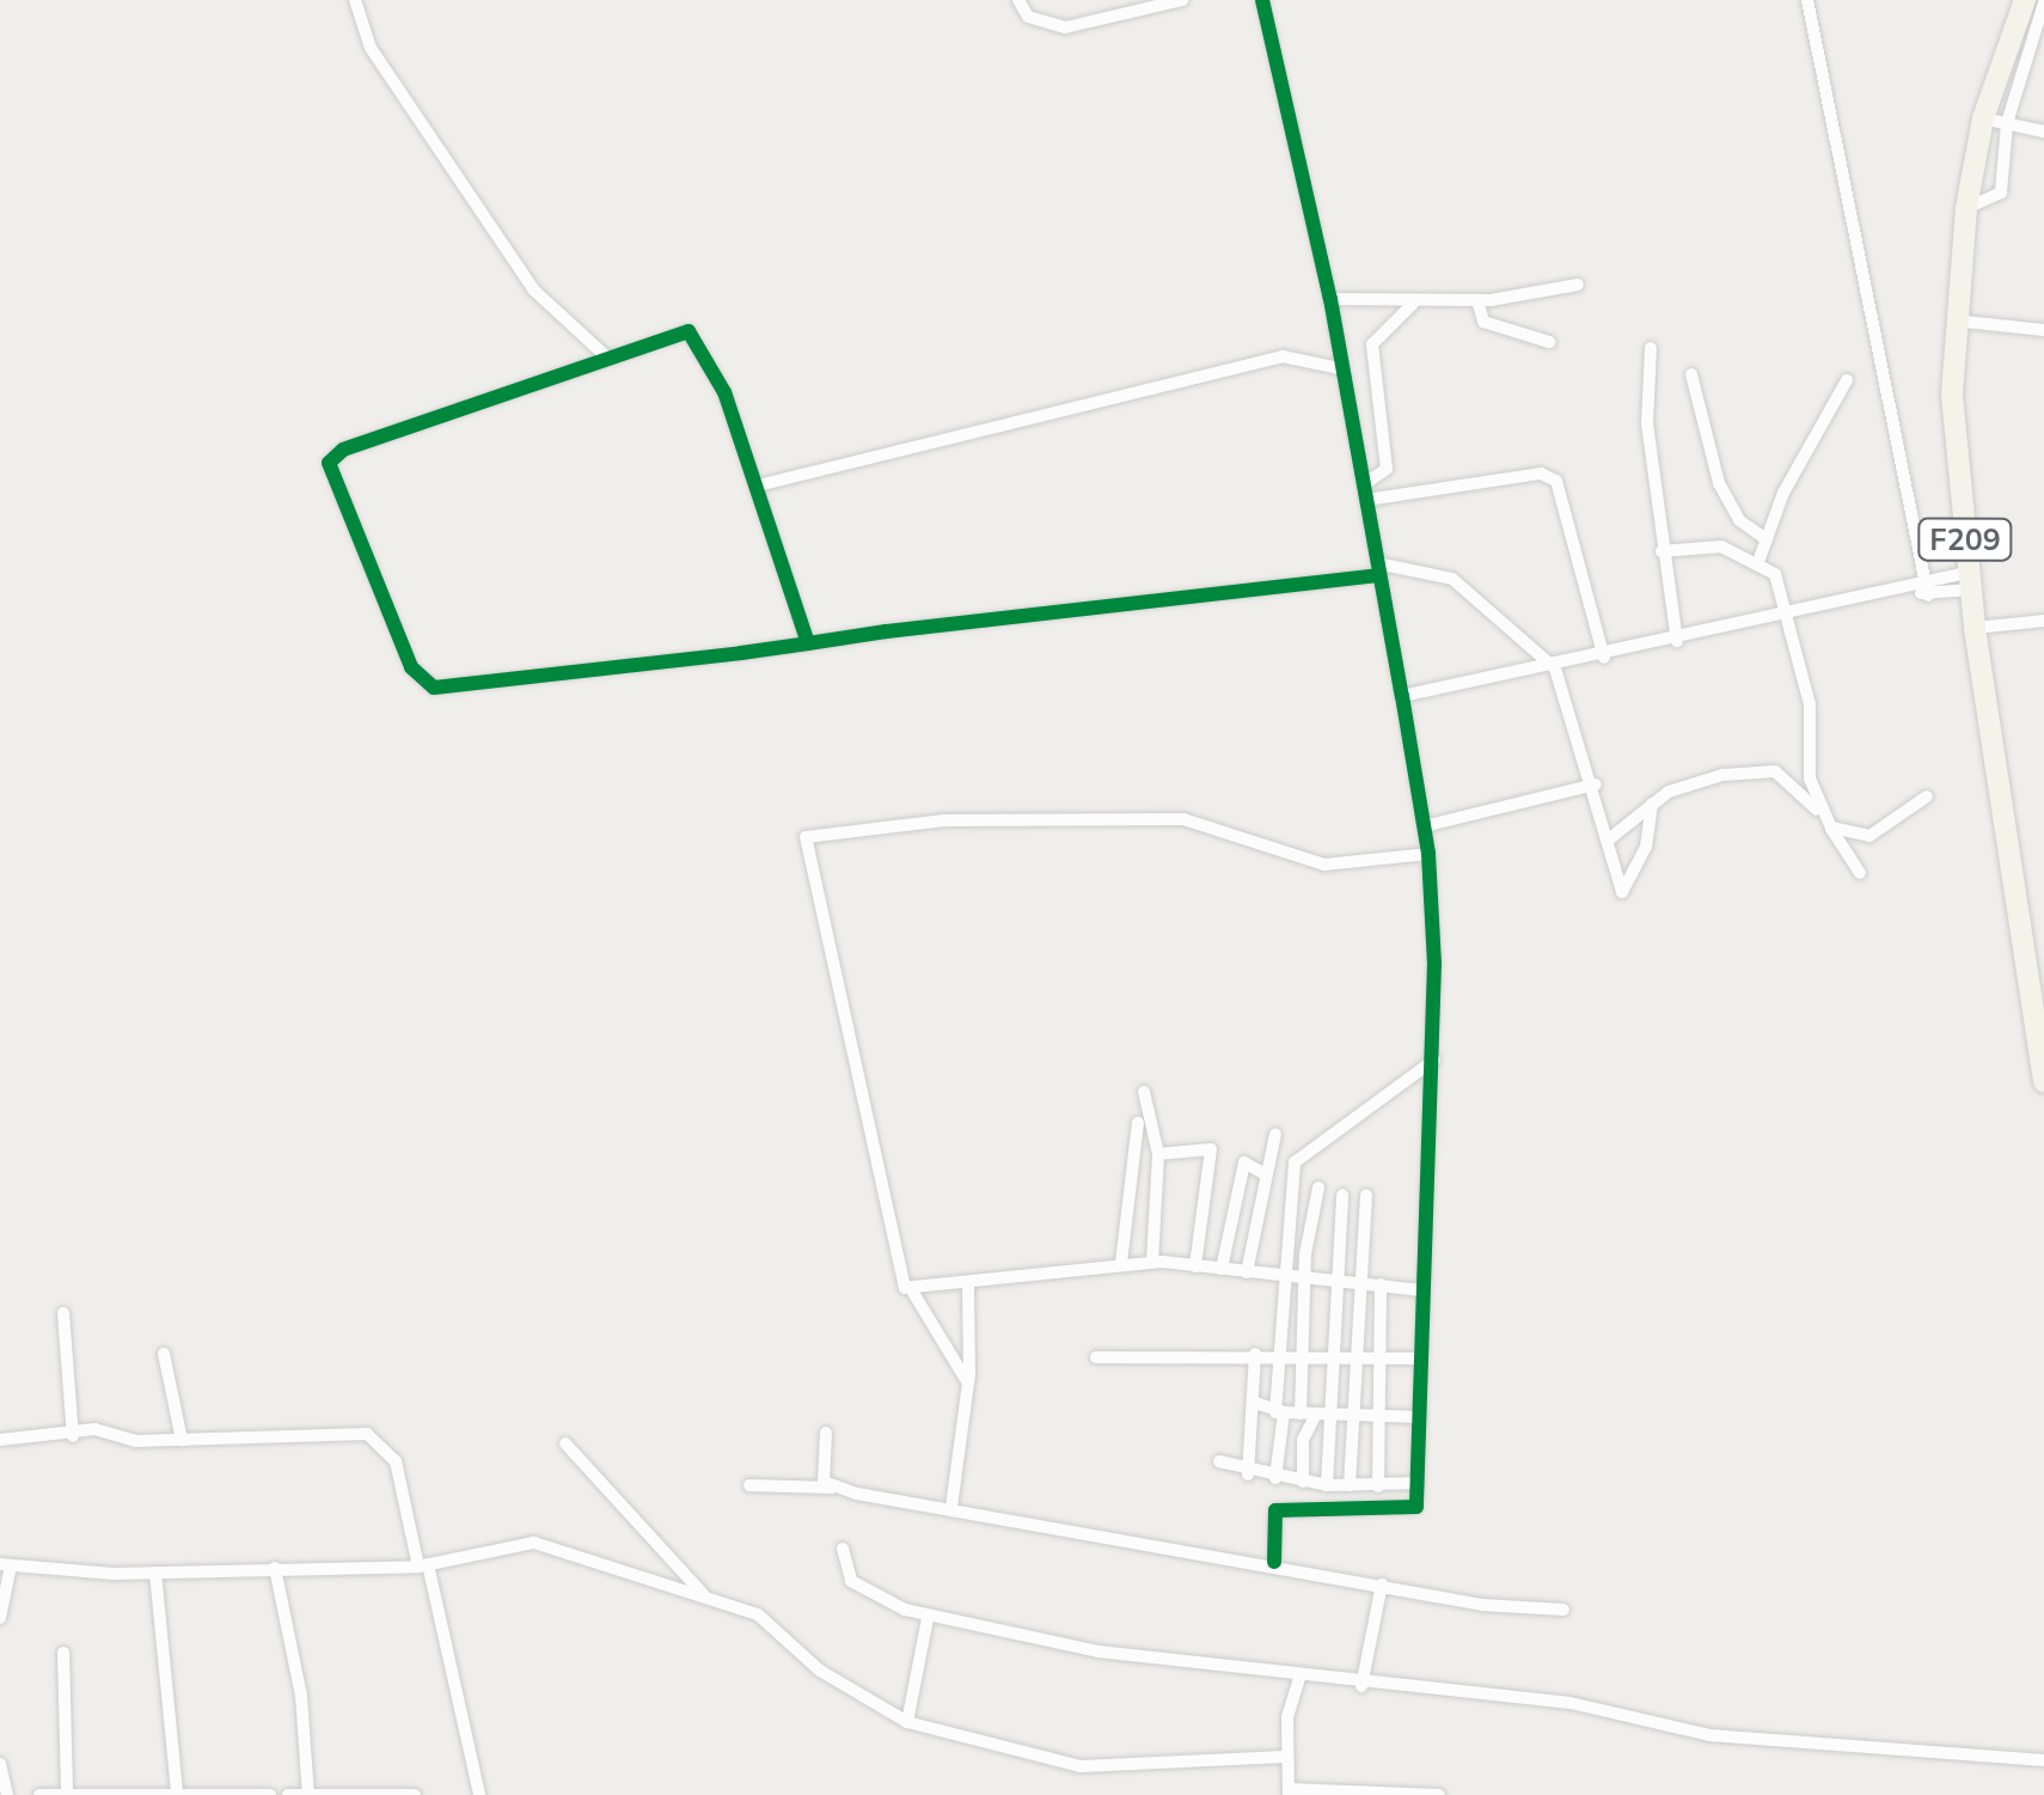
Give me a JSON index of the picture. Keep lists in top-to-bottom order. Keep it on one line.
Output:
{"streets":{"main road":["F209"]}}
